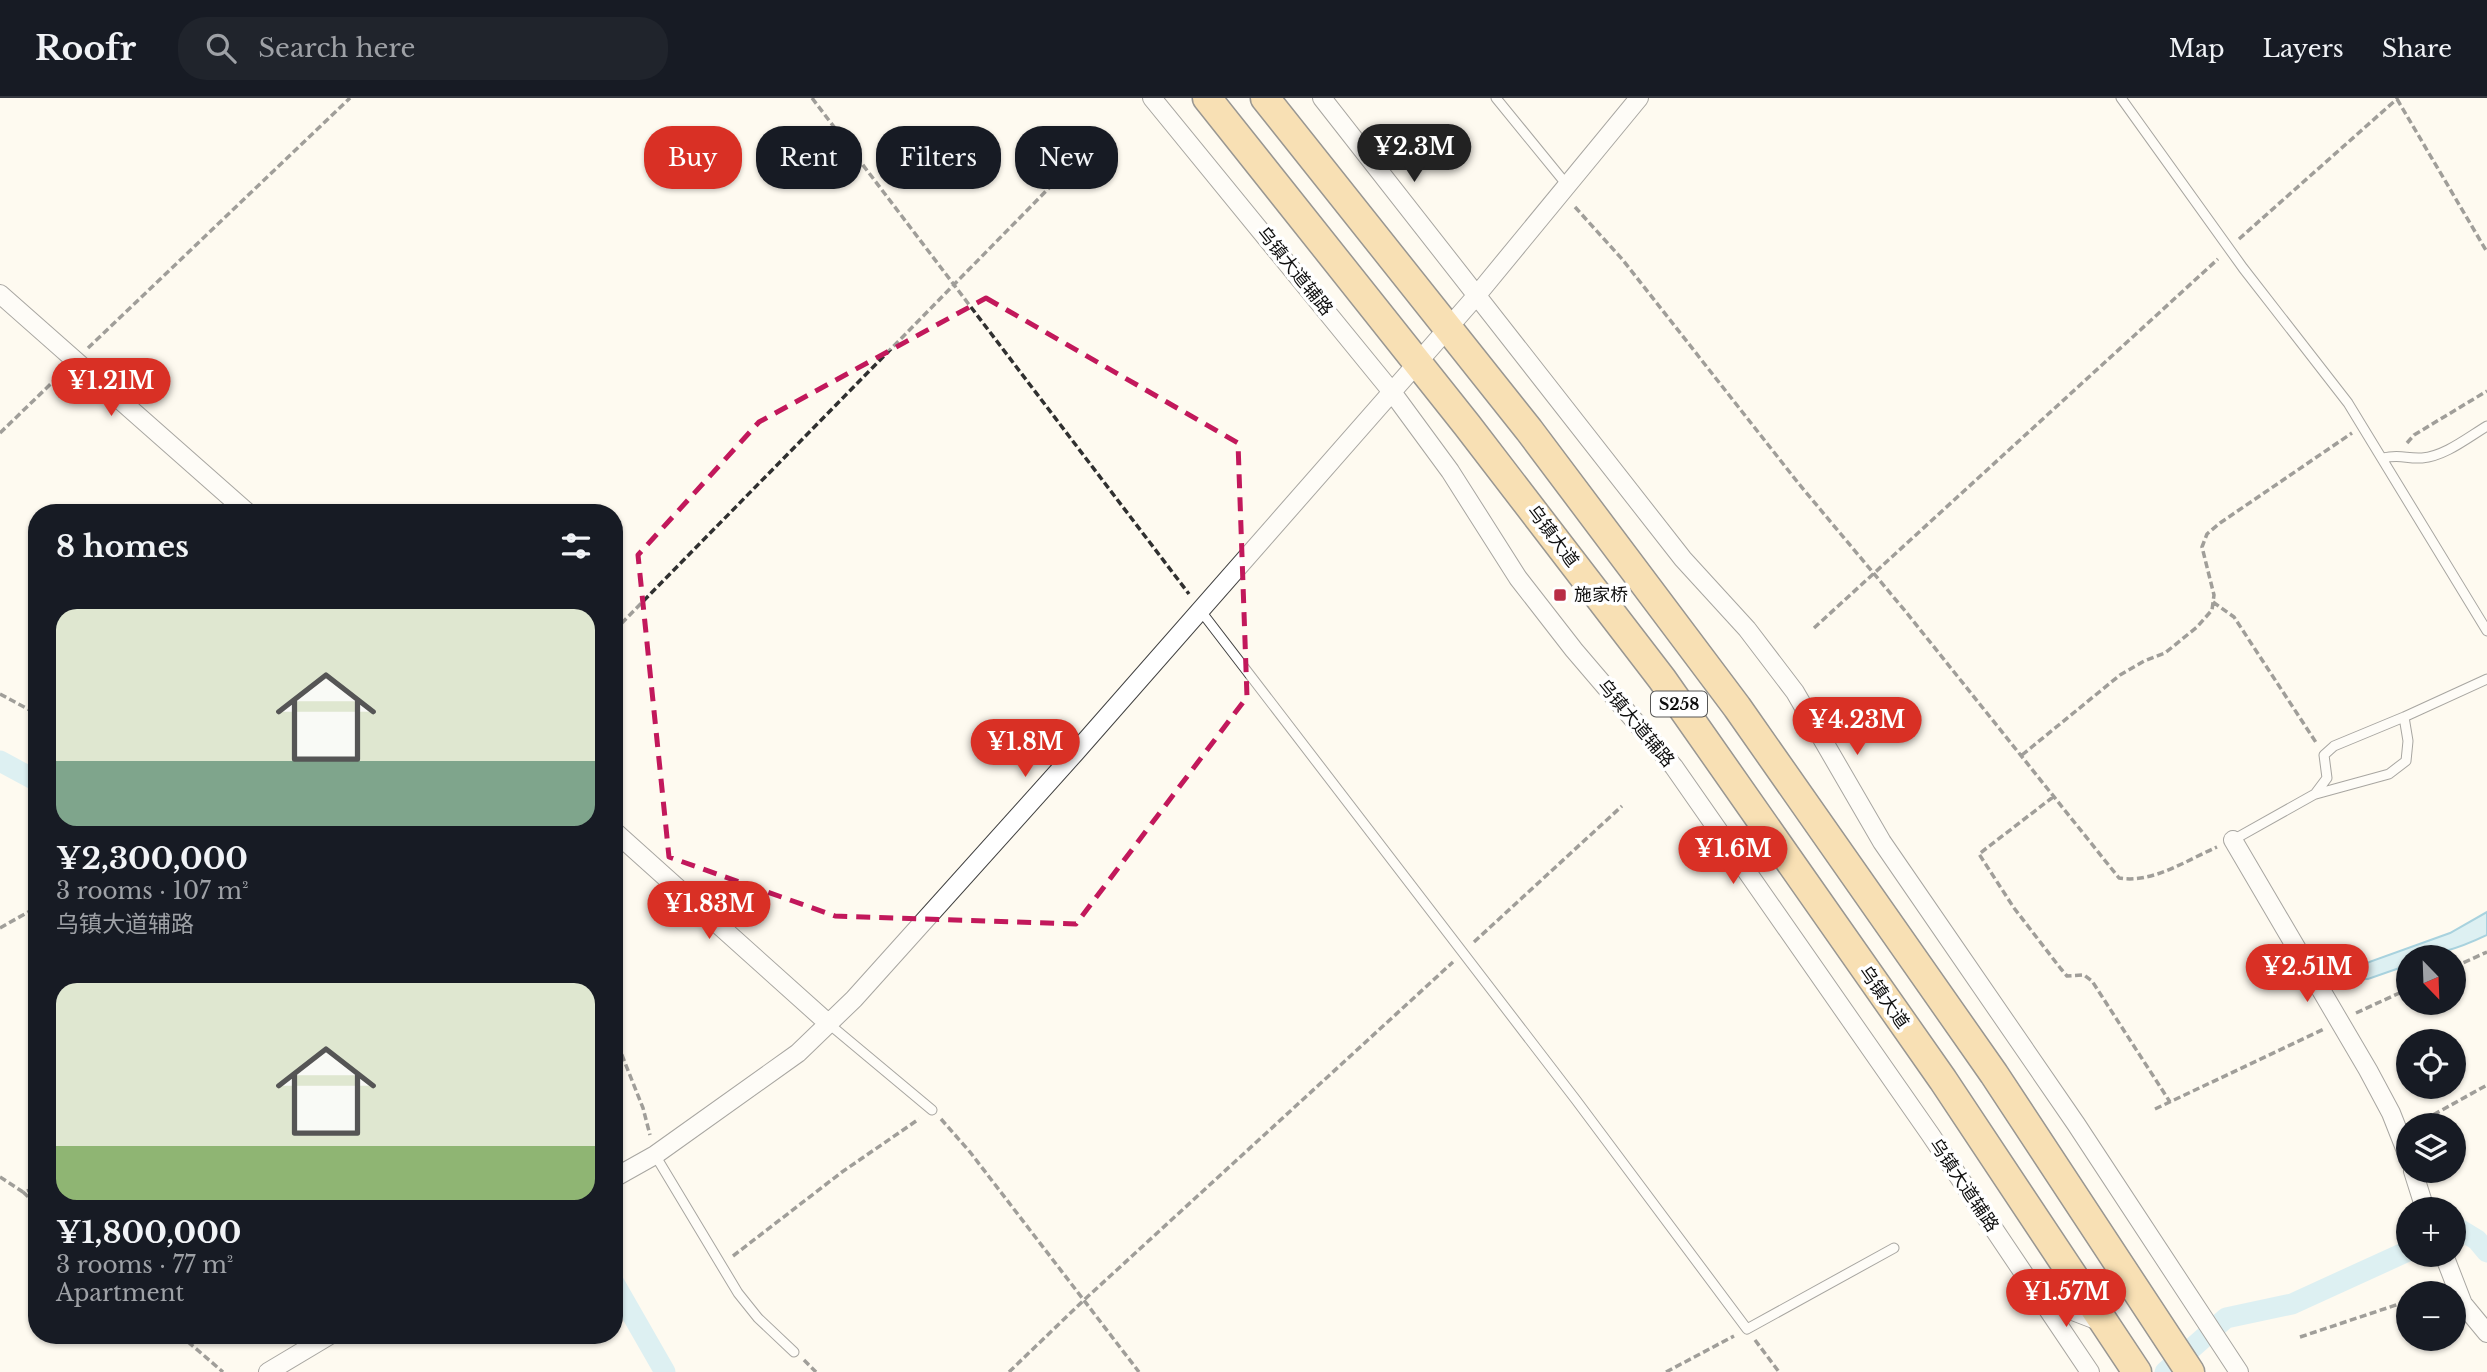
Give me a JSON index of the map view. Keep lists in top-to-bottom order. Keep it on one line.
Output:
{"streets":{"main road":["乌镇大道","S258"],"street":["乌镇大道辅路"]},"places":{"transit":["施家桥"]},"north":"bottom right","page":{"header":"Roofr","search":"Search here","nav":["Map","Layers","Share"],"price":["¥2.3M","¥1.21M","¥4.23M","¥1.8M","¥1.6M","¥1.83M","¥2.51M","¥1.57M"],"chip":["Buy","Rent","Filters","New"],"heading":"8 homes","list":[{"name":"¥2,300,000","note":"3 rooms · 107 m² · 乌镇大道辅路"},{"name":"¥1,800,000","note":"3 rooms · 77 m² · Apartment"}],"map_buttons":["+","−"]}}
